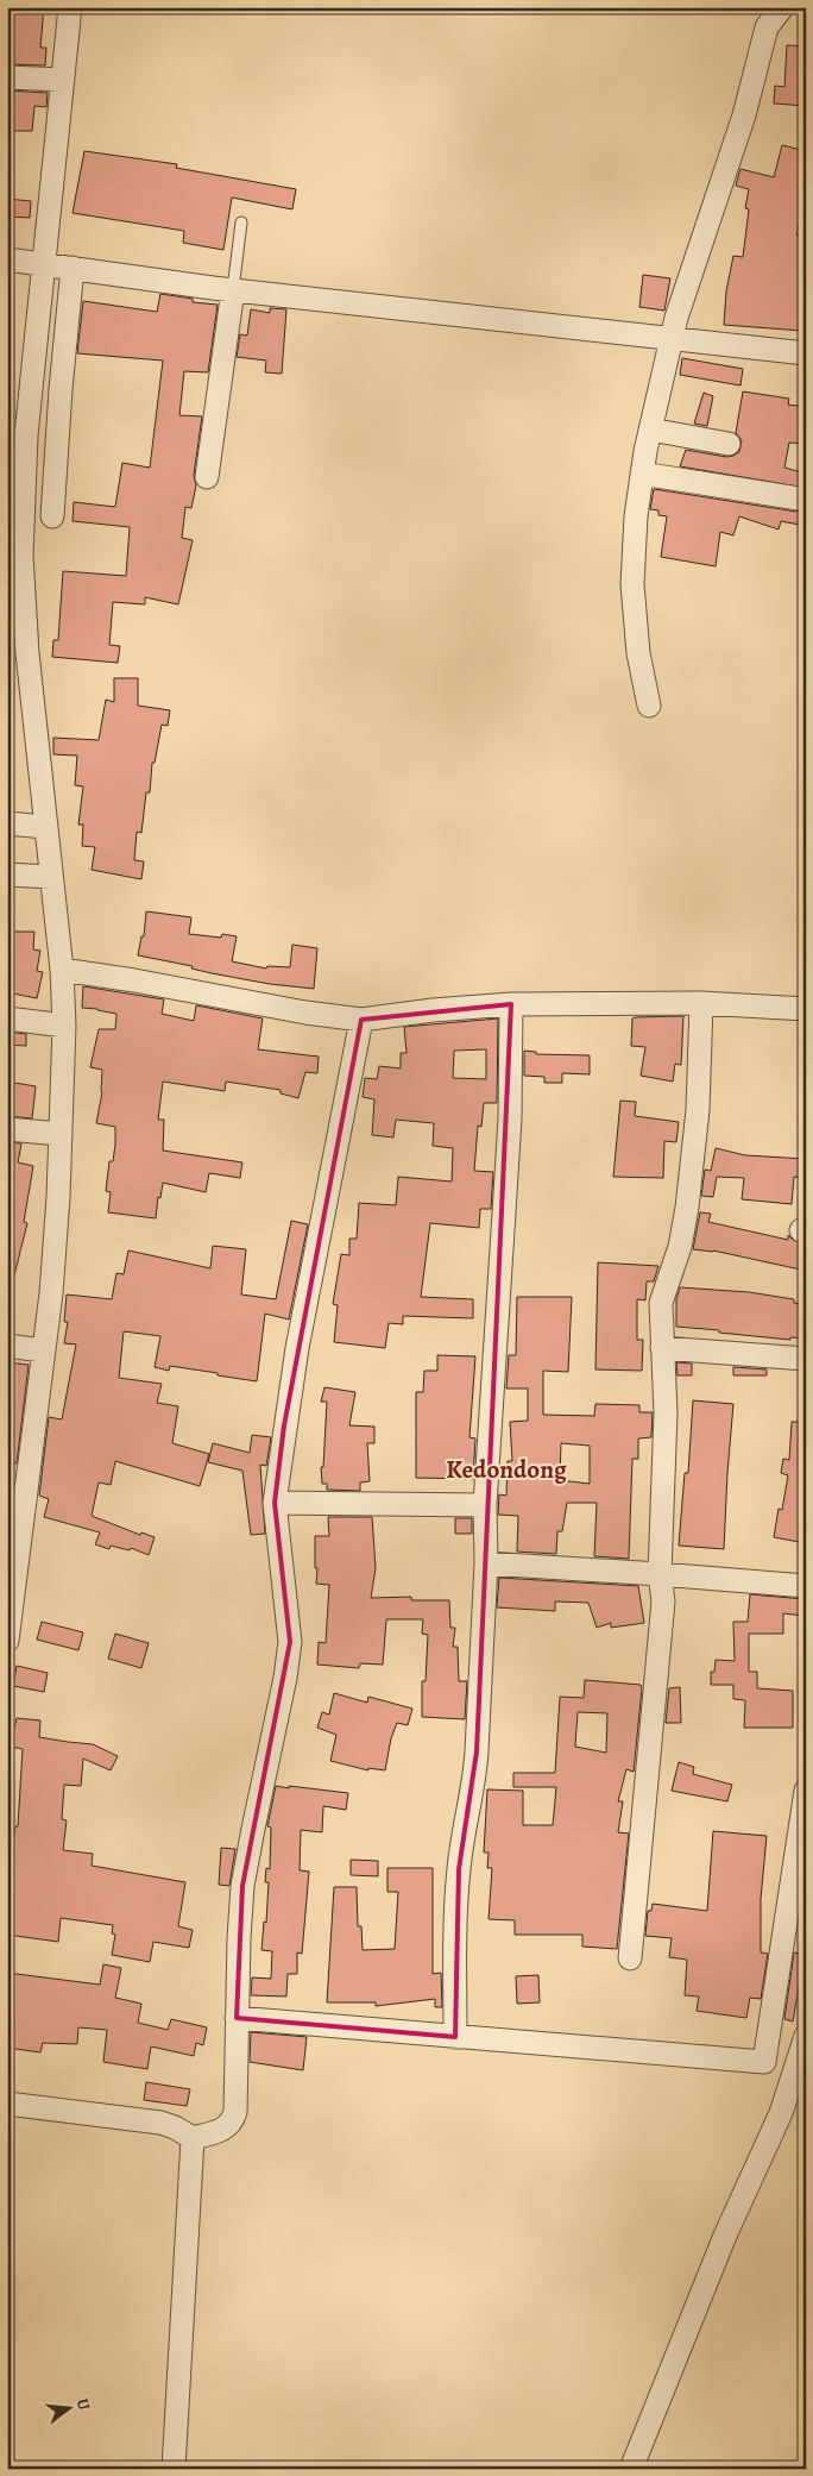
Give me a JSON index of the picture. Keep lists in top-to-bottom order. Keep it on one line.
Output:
{"districts":["Kedondong"],"north":"right"}
